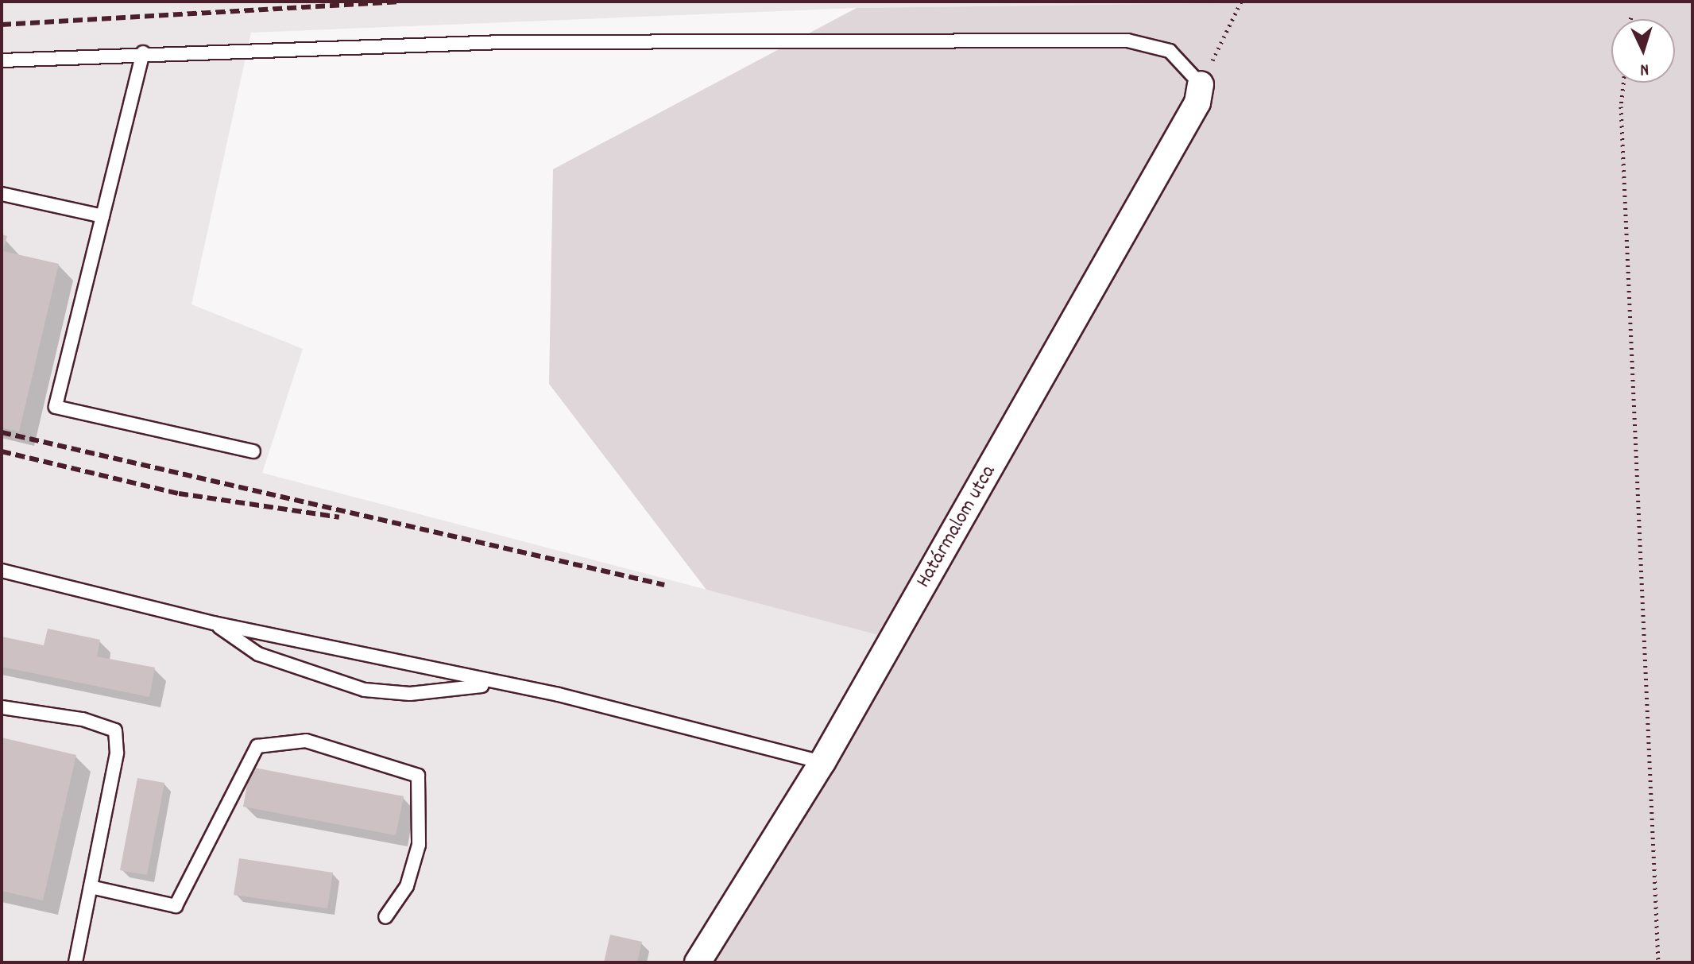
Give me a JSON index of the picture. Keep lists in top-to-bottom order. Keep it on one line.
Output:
{"streets":{"street":["Határmalom utca"]},"north":"bottom"}
